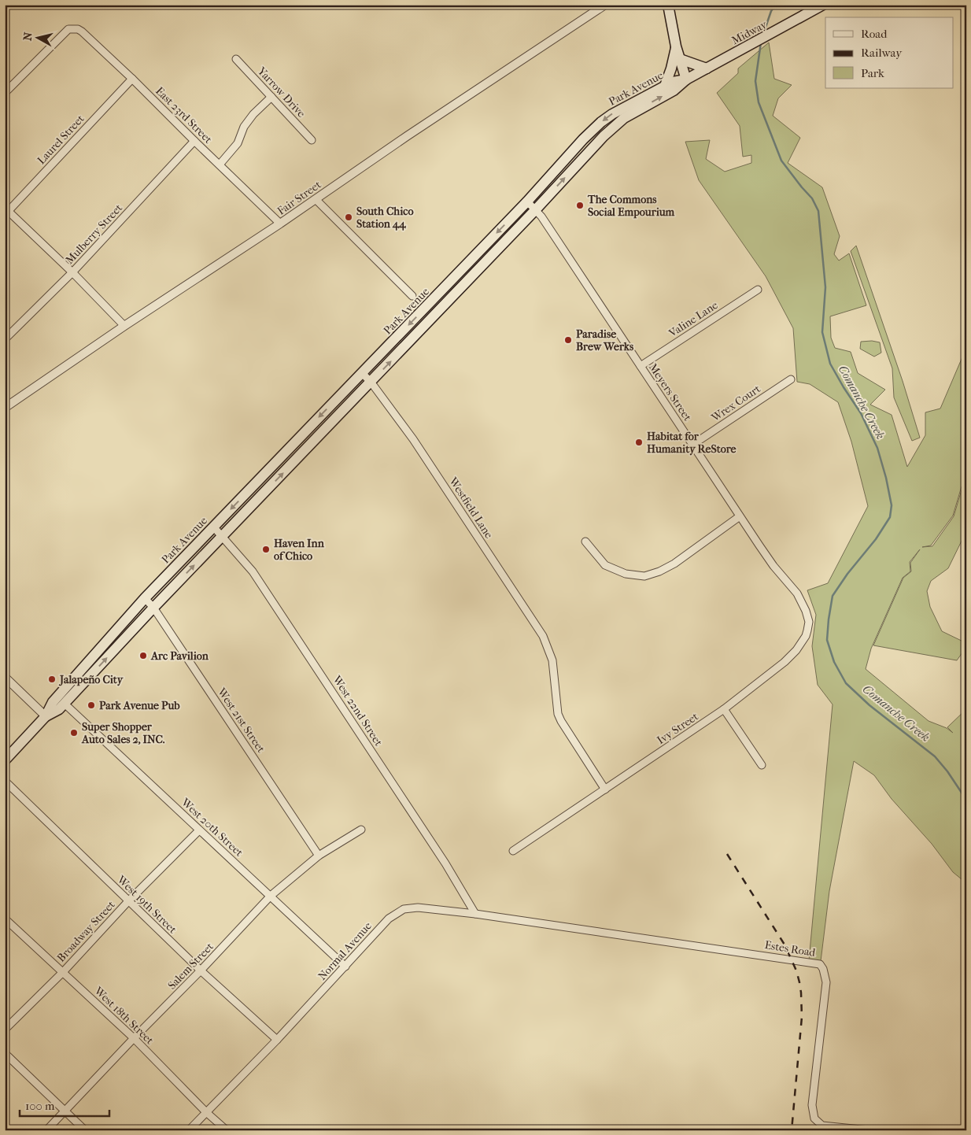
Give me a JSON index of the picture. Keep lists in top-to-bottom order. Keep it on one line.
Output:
{"streets":{"main road":["Midway","Park Avenue"],"street":["Yarrow Drive","East 23rd Street","Laurel Street","Fair Street","Mulberry Street","Valine Lane","Meyers Street","Wrex Court","Westfield Lane","West 22nd Street","West 21st Street","Ivy Street","West 20th Street","West 19th Street","Broadway Street","Estes Road","Normal Avenue","Salem Street","West 18th Street"]},"crossings":[["Midway","Park Avenue"],["Park Avenue","Meyers Street"],["Park Avenue","Westfield Lane"],["Park Avenue","West 22nd Street"],["Park Avenue","West 21st Street"],["Park Avenue","West 20th Street"],["East 23rd Street","Laurel Street"],["East 23rd Street","Fair Street"],["East 23rd Street","Mulberry Street"],["Valine Lane","Meyers Street"],["Meyers Street","Wrex Court"],["Meyers Street","Ivy Street"],["Westfield Lane","Ivy Street"],["West 22nd Street","Normal Avenue"],["West 21st Street","Salem Street"],["West 20th Street","Broadway Street"],["West 20th Street","Normal Avenue"],["West 20th Street","Salem Street"],["West 19th Street","Broadway Street"],["West 19th Street","Normal Avenue"],["West 19th Street","Salem Street"],["Broadway Street","West 18th Street"],["Estes Road","Normal Avenue"],["Normal Avenue","West 18th Street"],["Salem Street","West 18th Street"]],"water":["Comanche Creek"],"places":["The Commons Social Empourium","South Chico Station 44","Paradise Brew Werks","Habitat for Humanity ReStore","Haven Inn of Chico","Arc Pavilion","Jalapeño City","Park Avenue Pub","Super Shopper Auto Sales 2, INC."],"legend":["Road","Railway","Park"],"scale_bar":"100 m","north":"left"}
